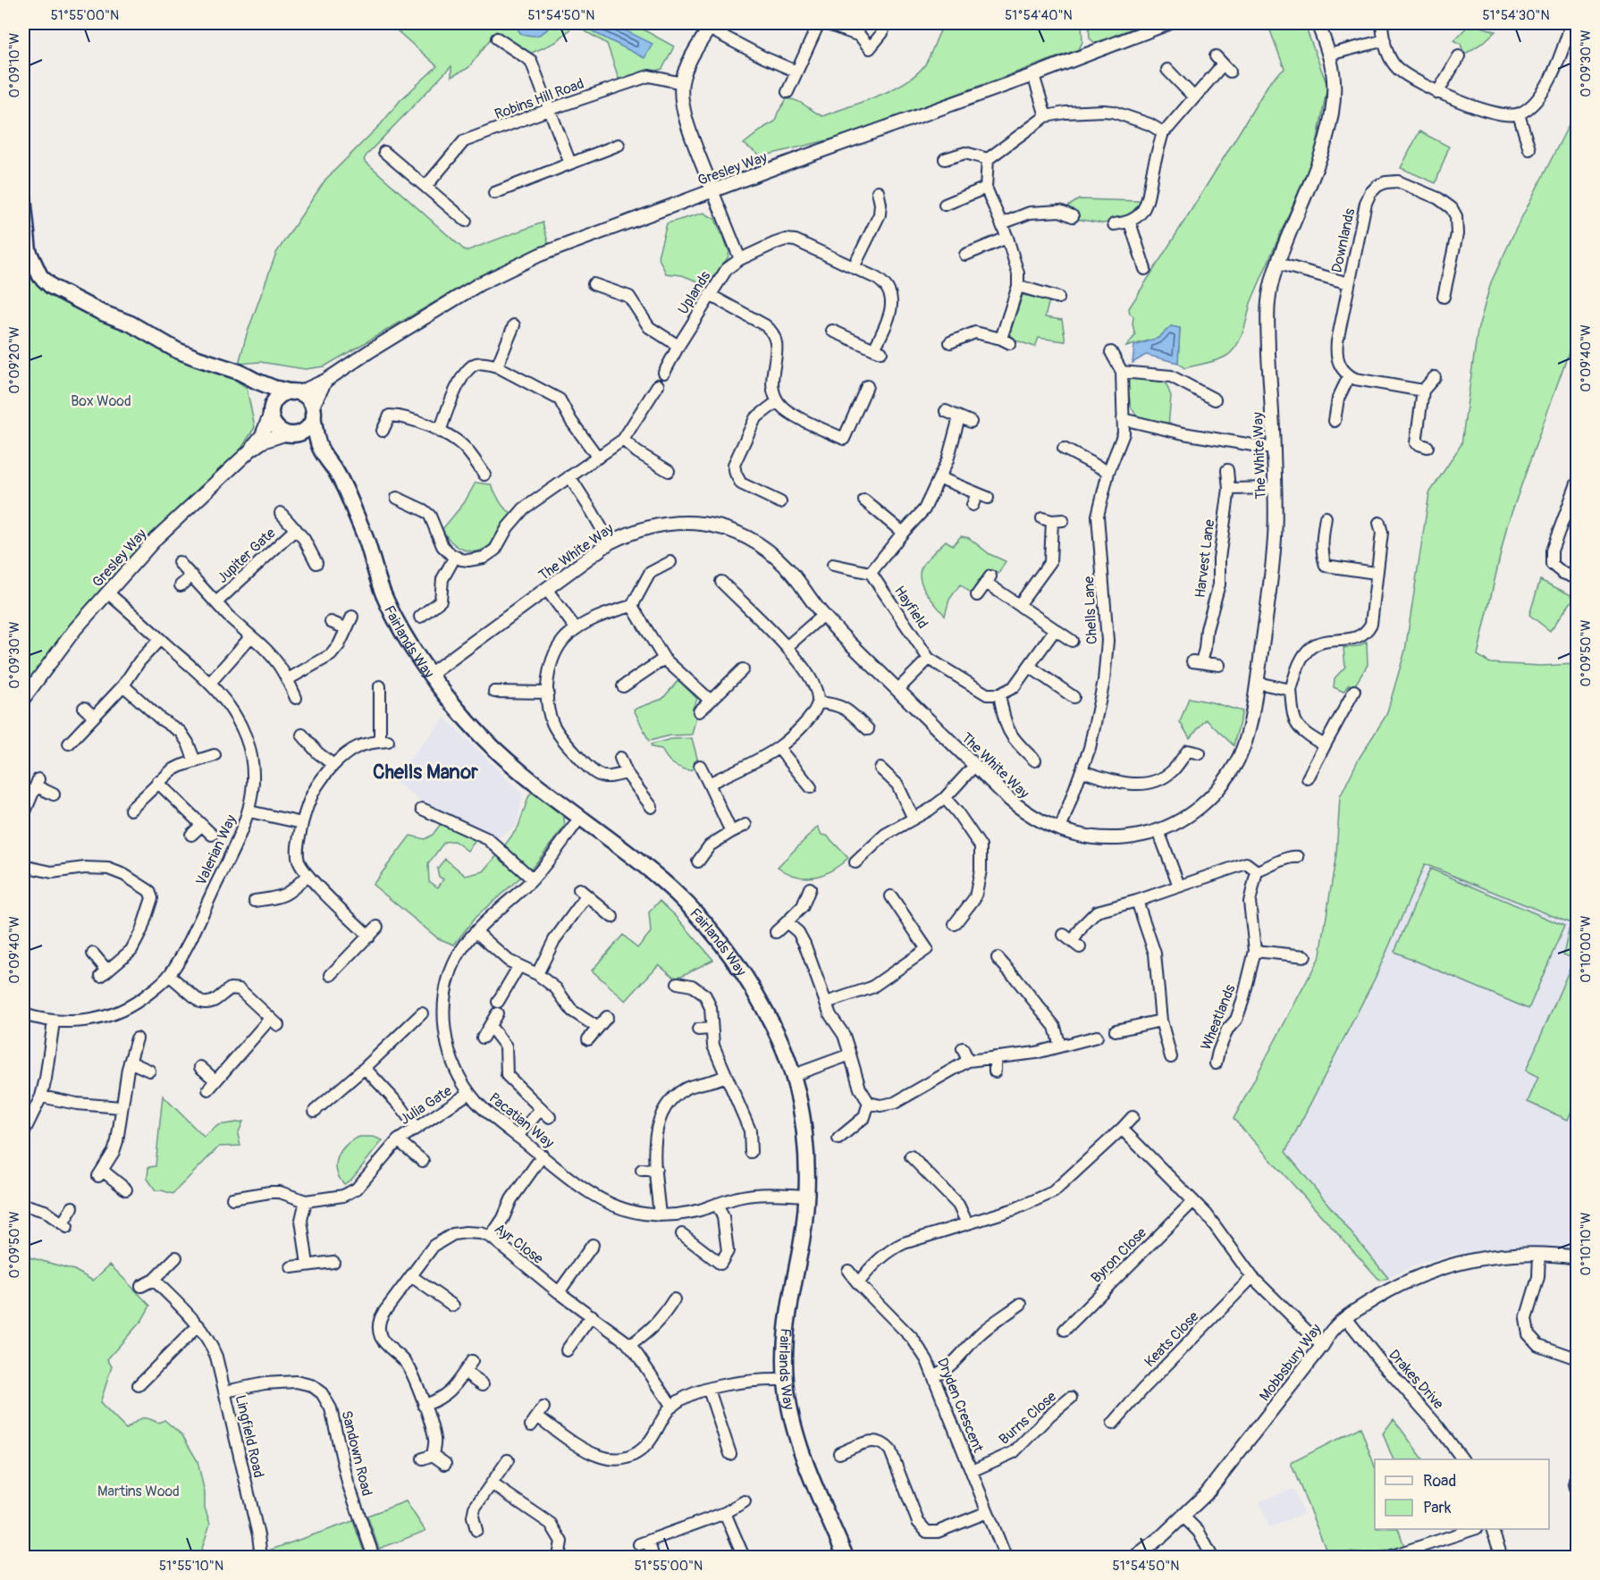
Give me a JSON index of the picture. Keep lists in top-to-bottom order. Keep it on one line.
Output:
{"streets":{"main road":["Fairlands Way"],"street":["Robins Hill Road","Gresley Way","Downlands","Uplands","The White Way","Jupiter Gate","Harvest Lane","Hayfield","Chells Lane","Valerian Way","Wheatlands","Julia Gate","Pacatian Way","Ayr Close","Byron Close","Keats Close","Mobbsbury Way","Drakes Drive","Dryden Crescent","Burns Close","Lingfield Road","Sandown Road"]},"crossings":[["Gresley Way","Fairlands Way"],["Gresley Way","Valerian Way"],["Downlands","The White Way"],["The White Way","Chells Lane"],["The White Way","Fairlands Way"],["Fairlands Way","Pacatian Way"],["Julia Gate","Pacatian Way"],["Mobbsbury Way","Drakes Drive"],["Dryden Crescent","Burns Close"],["Lingfield Road","Sandown Road"]],"districts":["Chells Manor"],"parks":["Box Wood","Martins Wood"],"legend":["Road","Park"],"coordinates":["51°55'00\"N","51°54'50\"N","51°54'40\"N","51°54'30\"N","0°09'30\"W","0°09'10\"W","0°09'40\"W","0°09'20\"W","0°09'50\"W","0°10'00\"W","0°10'10\"W","51°55'10\"N"]}
